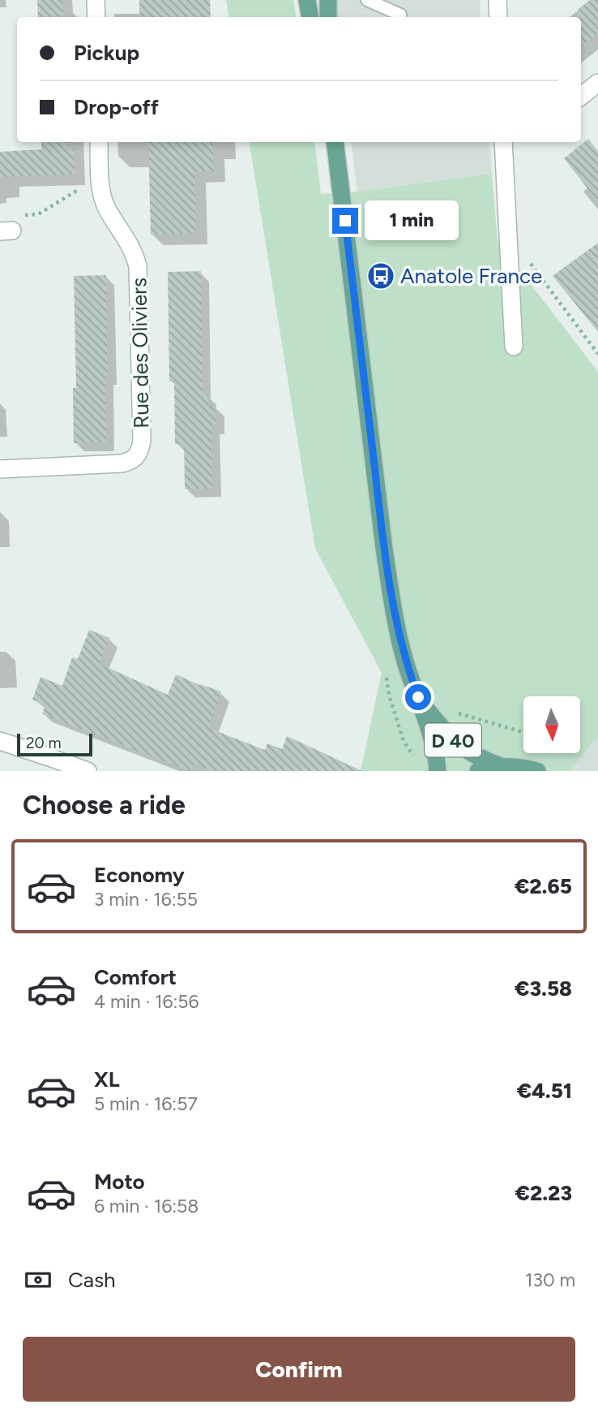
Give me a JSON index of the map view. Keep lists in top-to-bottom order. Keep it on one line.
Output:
{"streets":{"main road":["D 40"],"street":["Rue des Oliviers"]},"places":{"bus stop":["Anatole France"]},"scale_bar":"20 m","north":"bottom","page":{"banner":["Pickup","Drop-off"],"bubble":"1 min","scale":"20 m","heading":"Choose a ride","list":[{"name":"Economy","note":"3 min · 16:55","value":"€2.65"},{"name":"Comfort","note":"4 min · 16:56","value":"€3.58"},{"name":"XL","note":"5 min · 16:57","value":"€4.51"},{"name":"Moto","note":"6 min · 16:58","value":"€2.23"}],"pay":["Cash","130 m"],"buttons":"Confirm"}}
